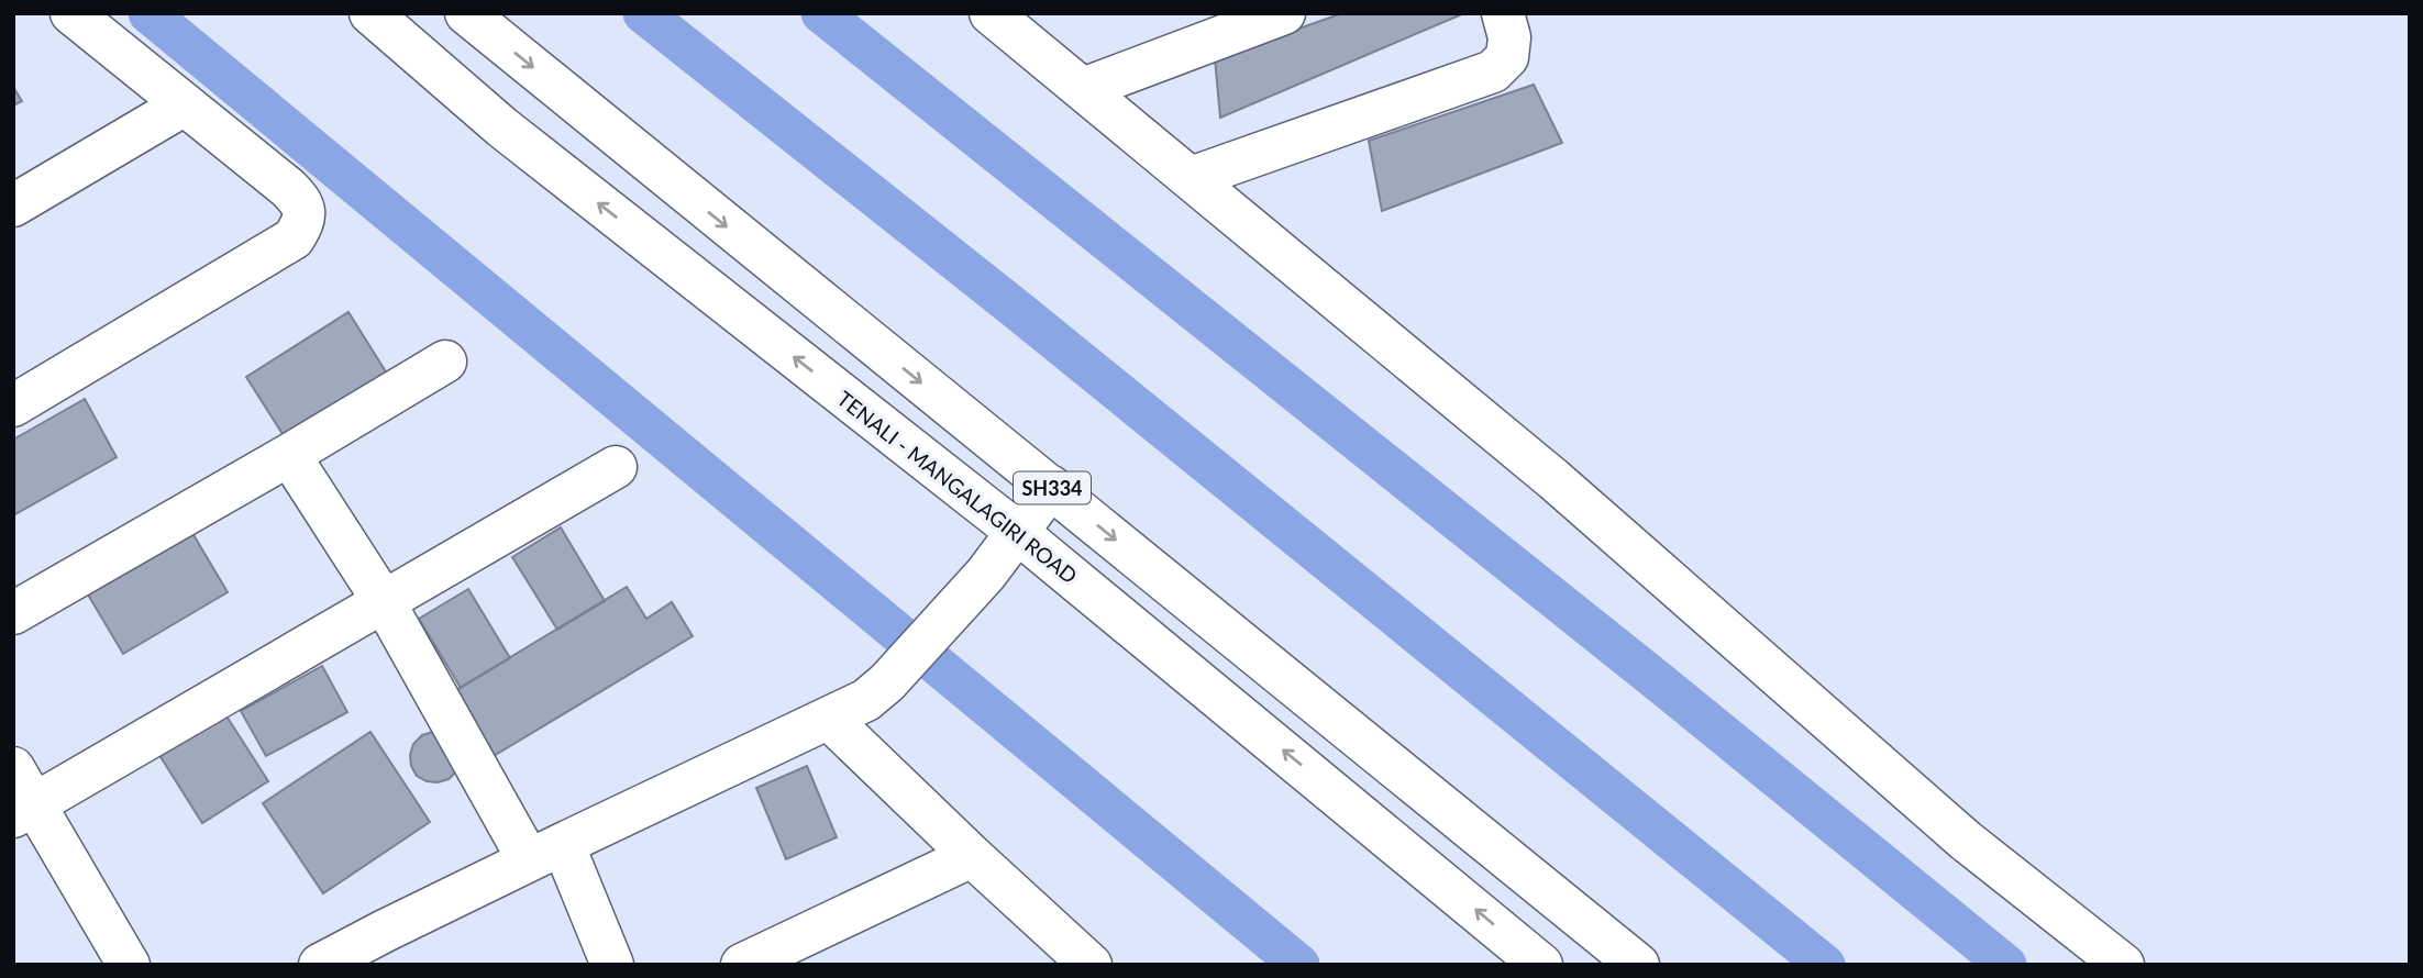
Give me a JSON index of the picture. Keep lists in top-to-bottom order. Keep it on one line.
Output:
{"streets":{"street":["TENALI - MANGALAGIRI ROAD","SH334"]}}
